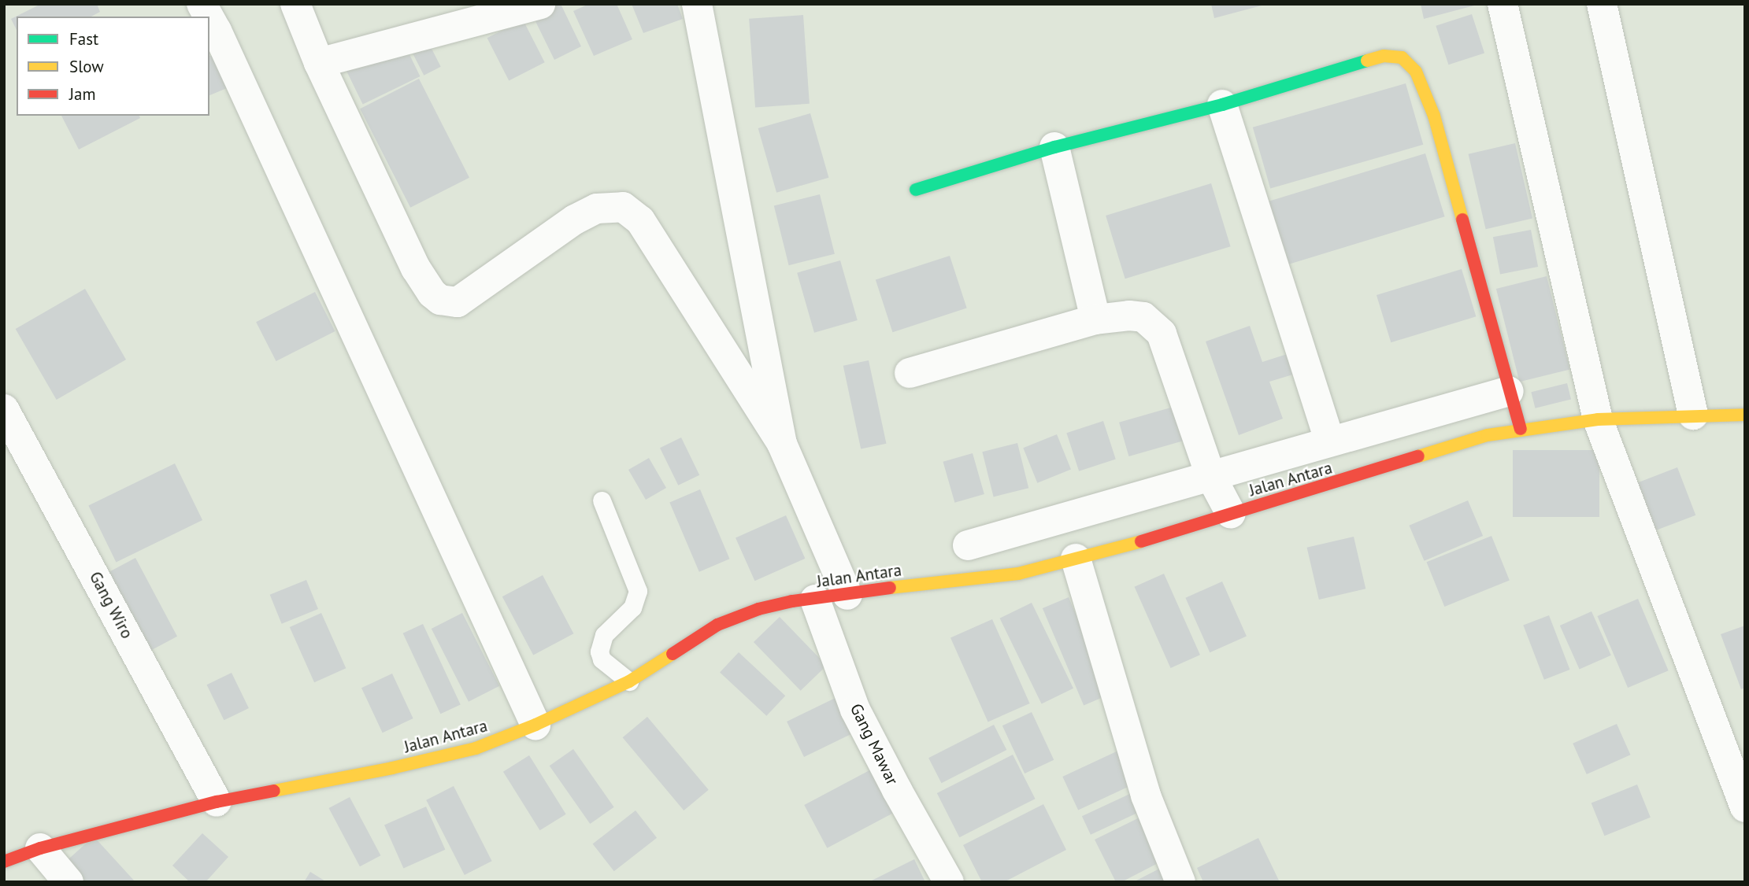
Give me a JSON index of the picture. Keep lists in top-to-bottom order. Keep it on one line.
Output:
{"streets":{"street":["Jalan Antara","Gang Wiro","Gang Mawar"]},"crossings":[["Jalan Antara","Gang Wiro"],["Jalan Antara","Gang Mawar"]],"legend":["Fast","Slow","Jam"]}
